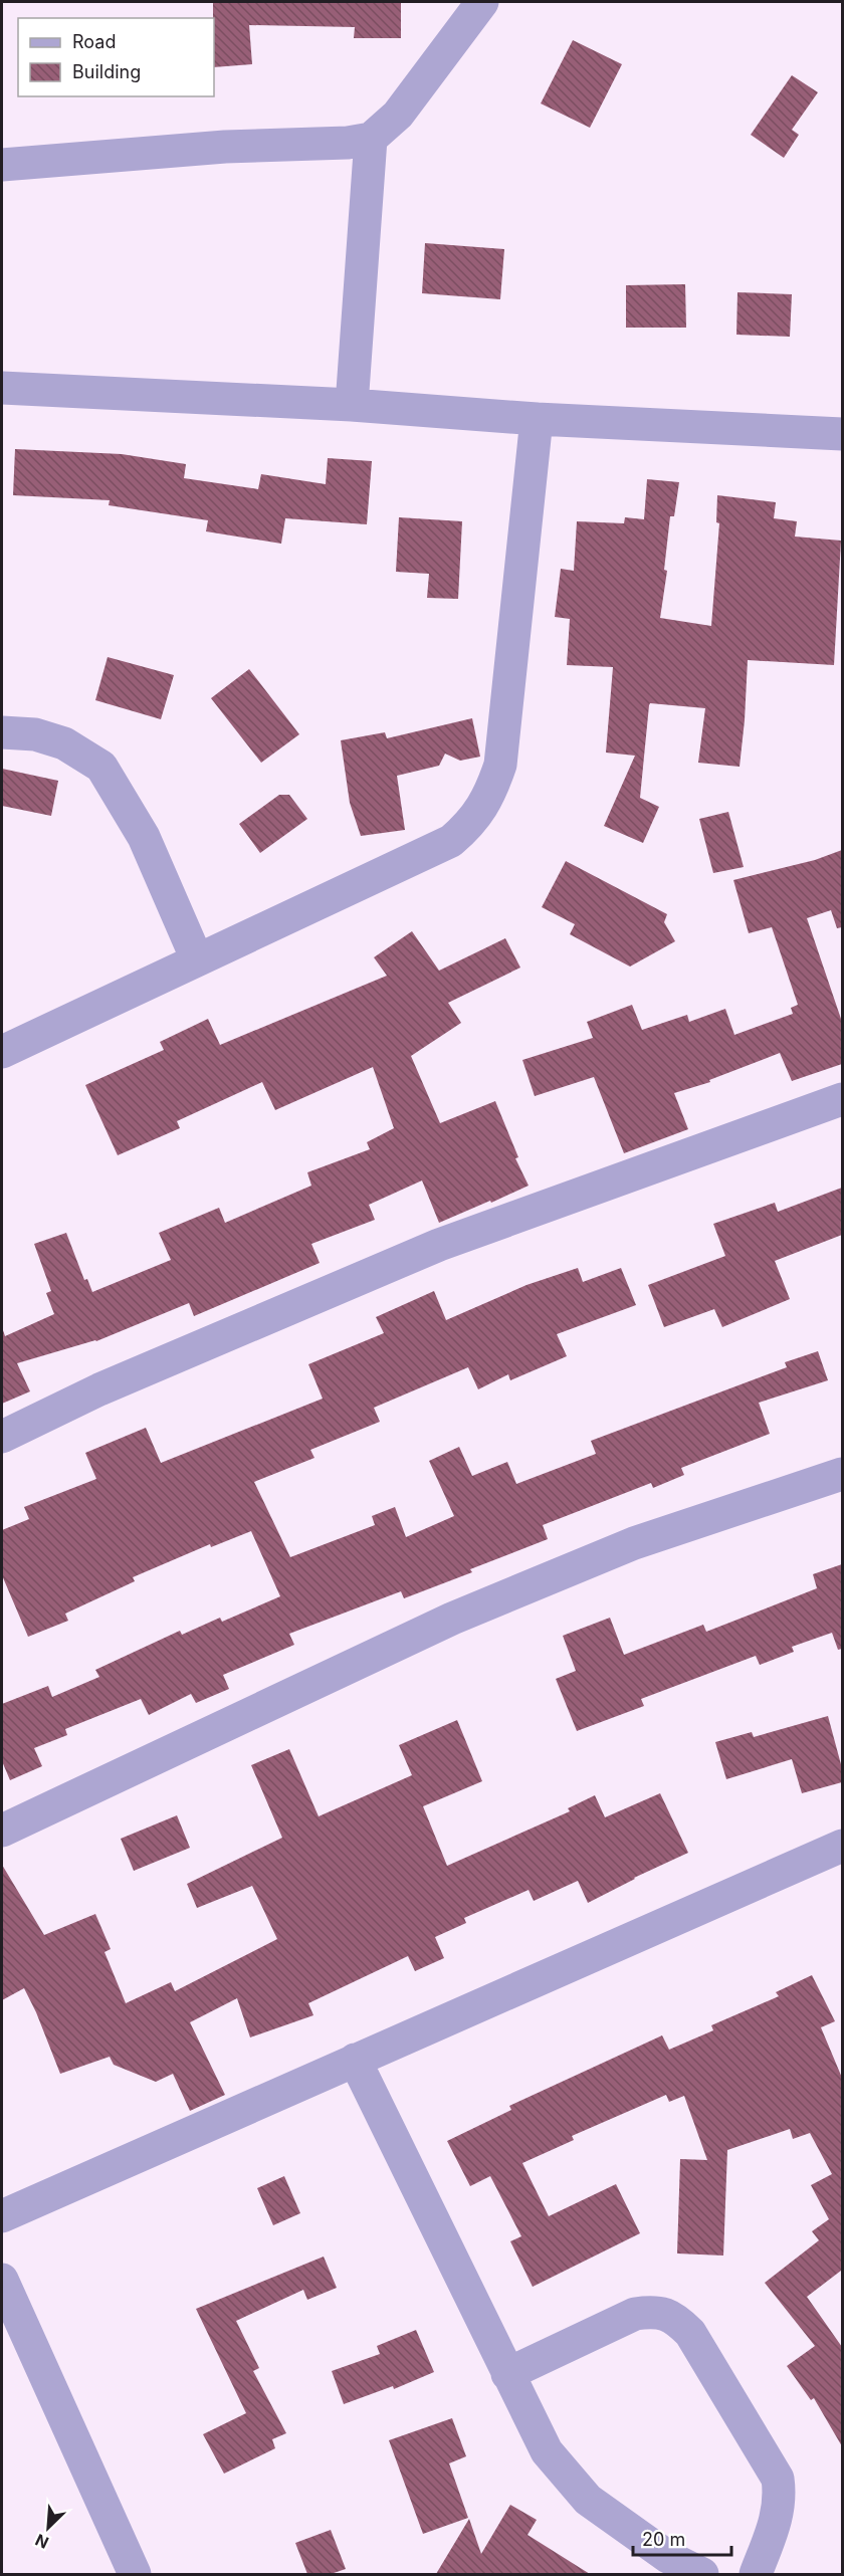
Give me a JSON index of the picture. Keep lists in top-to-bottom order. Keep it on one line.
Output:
{"legend":["Road","Building"],"scale_bar":"20 m","north":"bottom left"}
